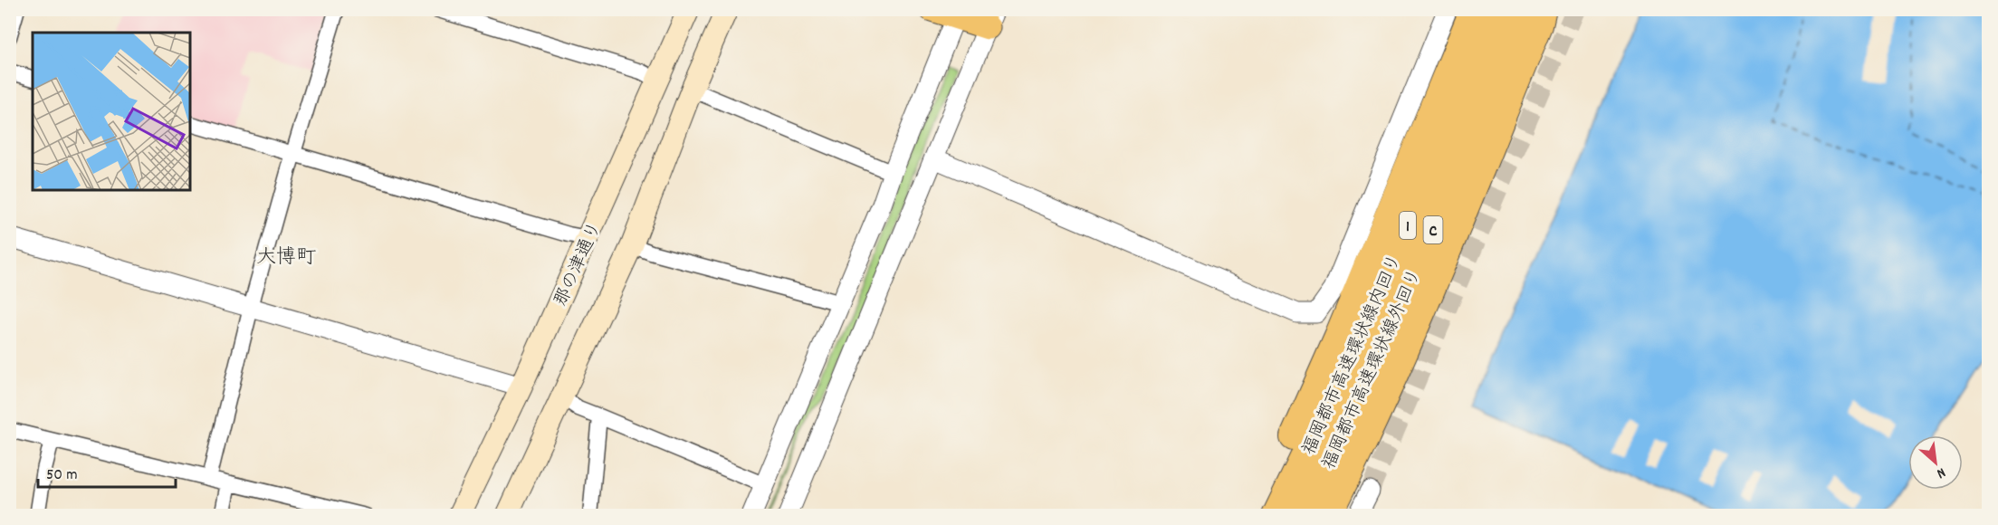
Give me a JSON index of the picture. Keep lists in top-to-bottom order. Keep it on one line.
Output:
{"streets":{"highway":["1","C","福岡都市高速環状線内回り","福岡都市高速環状線外回り"],"main road":["那の津通り"]},"districts":["大博町"],"scale_bar":"50 m","north":"bottom right"}
